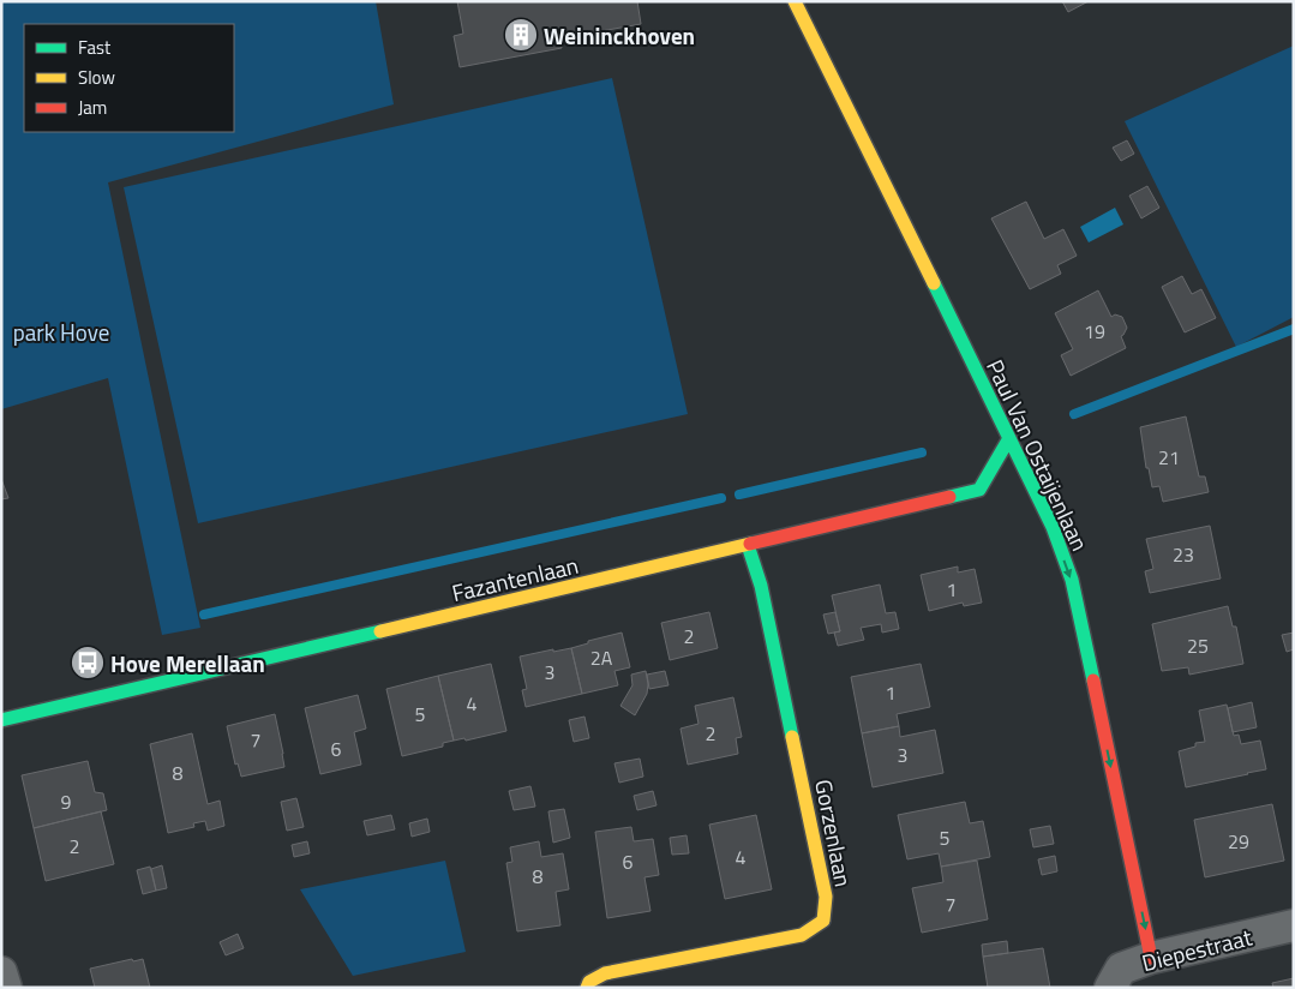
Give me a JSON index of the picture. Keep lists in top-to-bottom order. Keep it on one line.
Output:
{"streets":{"street":["Paul Van Ostaijenlaan","Fazantenlaan","Gorzenlaan","Diepestraat"]},"crossings":[["Paul Van Ostaijenlaan","Fazantenlaan"],["Paul Van Ostaijenlaan","Diepestraat"],["Fazantenlaan","Gorzenlaan"]],"one_way":["Paul Van Ostaijenlaan"],"parks":["park Hove"],"places":{"building":["Weininckhoven"],"bus stop":["Hove Merellaan"]},"house_numbers":["19","21","23","1","2","25","2A","3","1","4","5","2","7","6","3","8","9","5","29","2","4","6","8","7"],"legend":["Fast","Slow","Jam"]}
